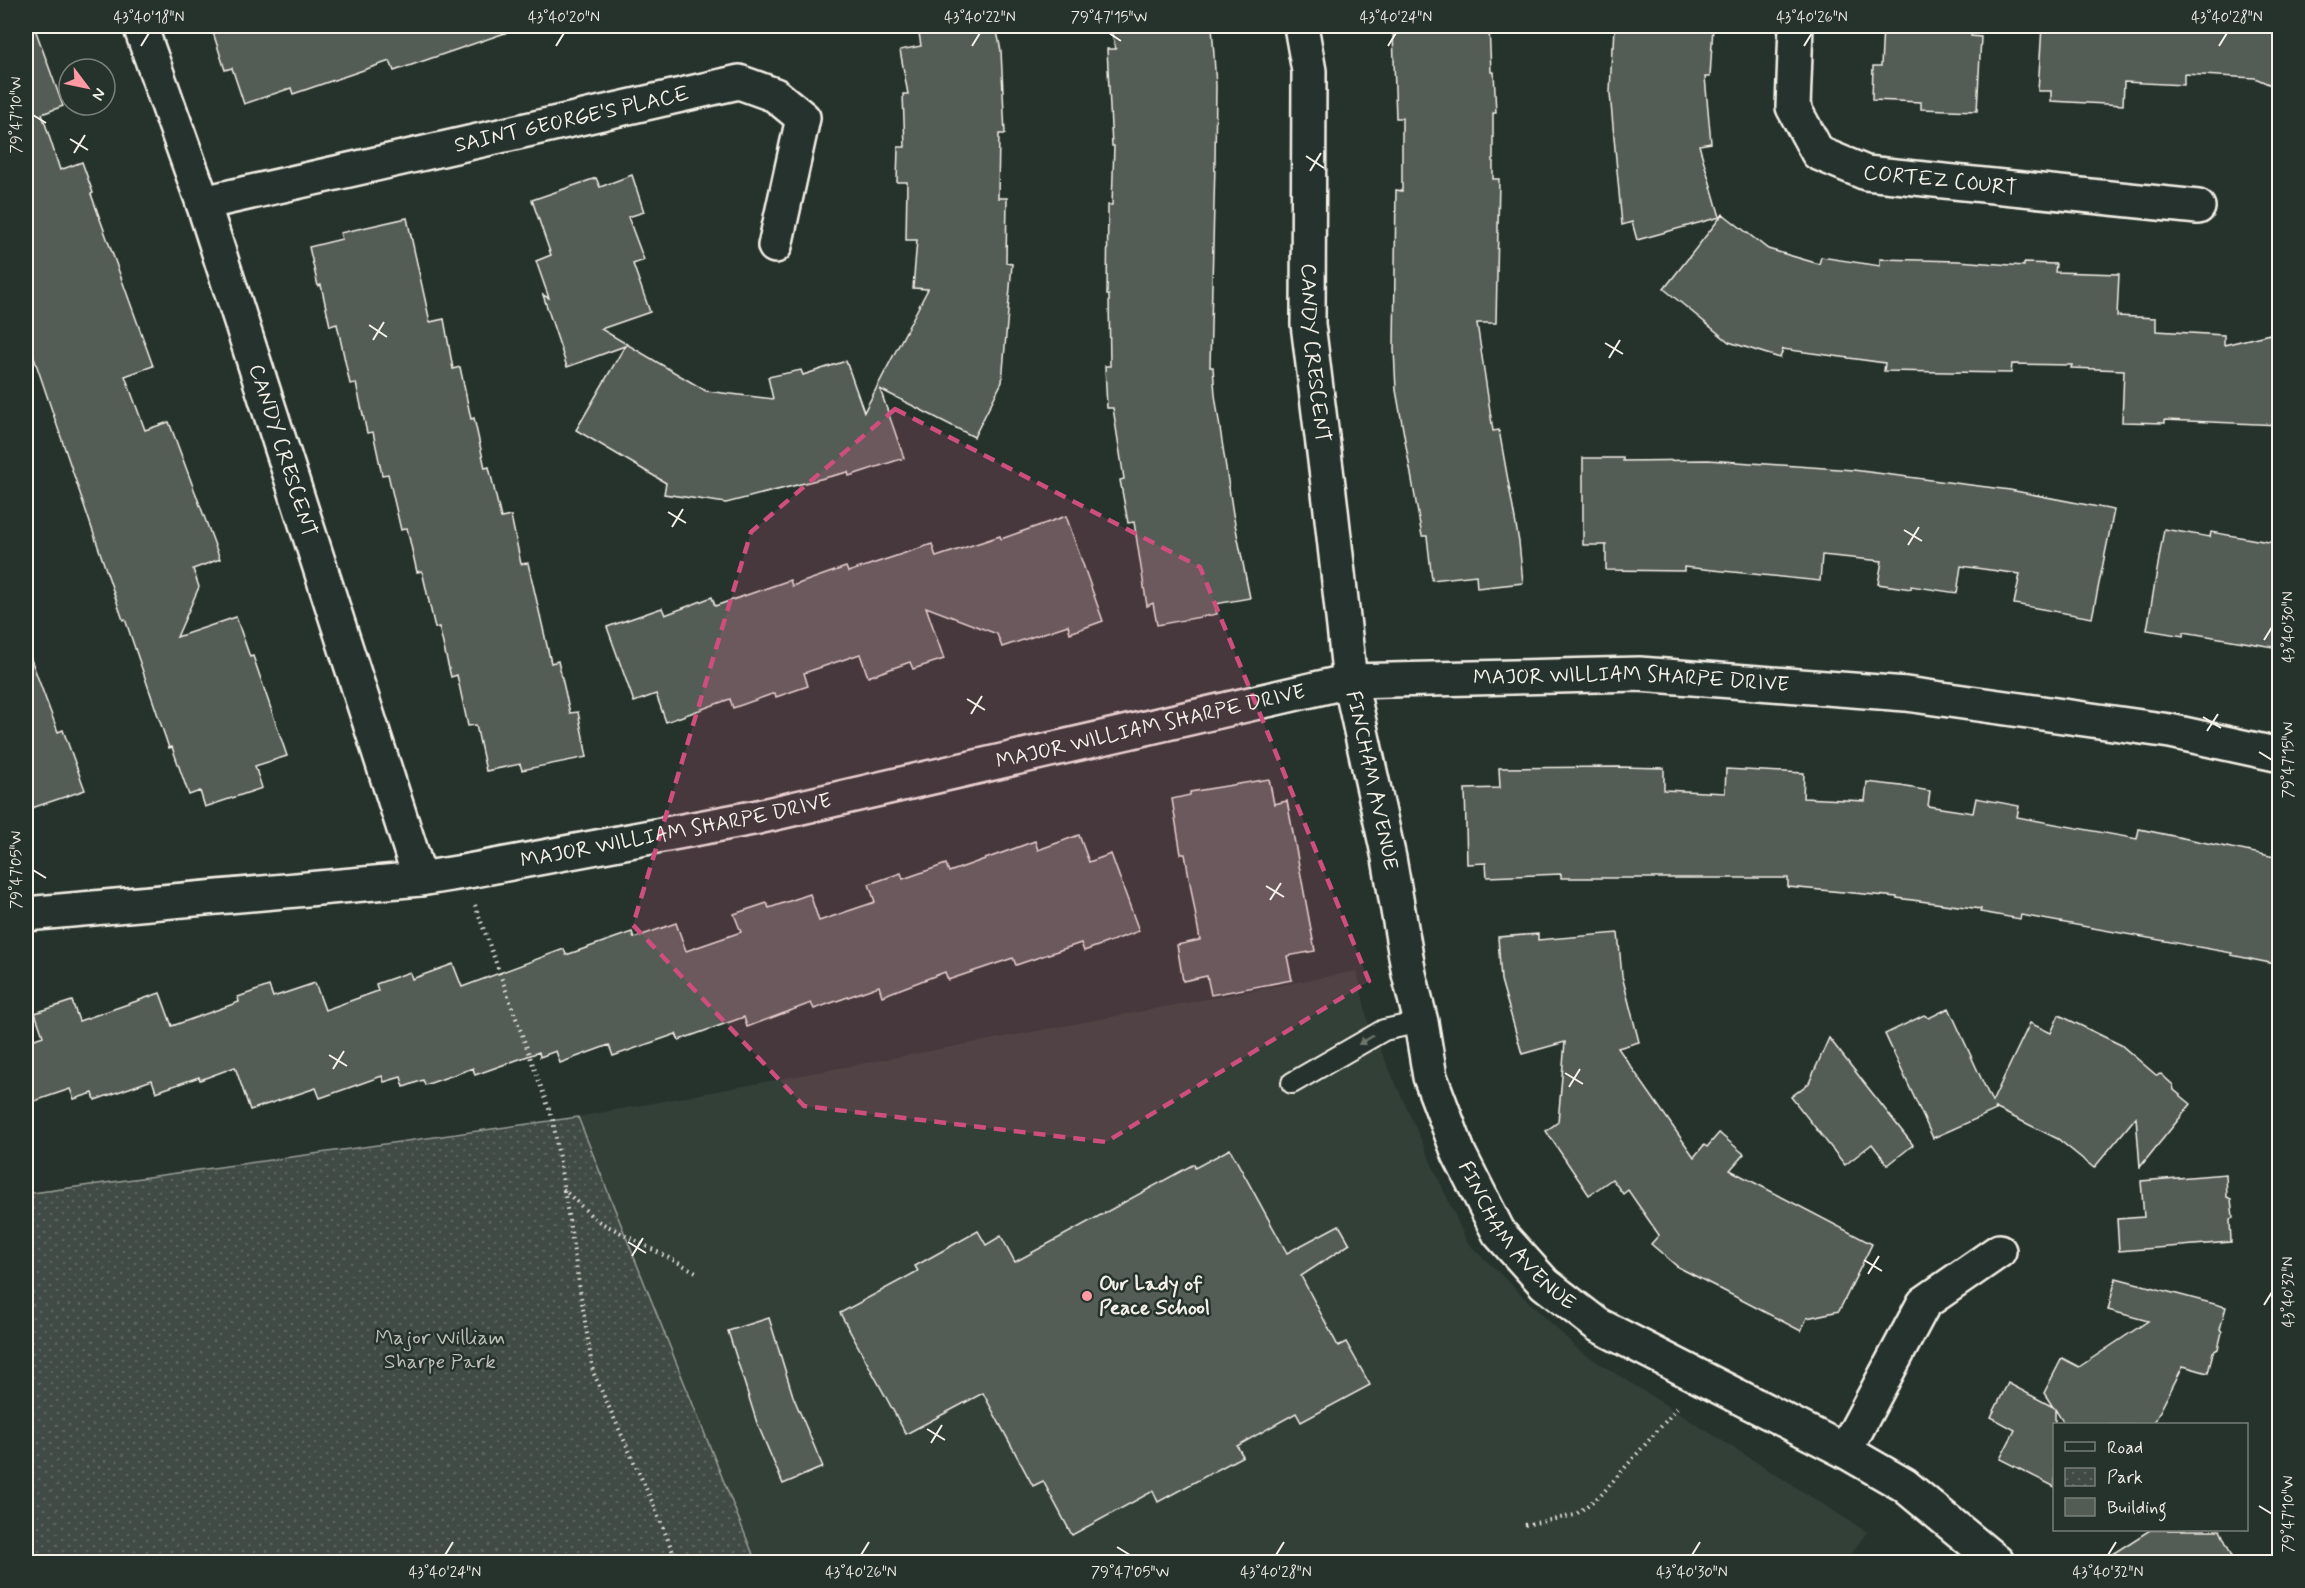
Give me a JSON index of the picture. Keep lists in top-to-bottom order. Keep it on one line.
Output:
{"streets":{"street":["SAINT GEORGE'S PLACE","CORTEZ COURT","CANDY CRESCENT","MAJOR WILLIAM SHARPE DRIVE","FINCHAM AVENUE"]},"crossings":[["SAINT GEORGE'S PLACE","CANDY CRESCENT"],["CANDY CRESCENT","MAJOR WILLIAM SHARPE DRIVE"],["CANDY CRESCENT","FINCHAM AVENUE"],["MAJOR WILLIAM SHARPE DRIVE","FINCHAM AVENUE"]],"parks":["Major William Sharpe Park"],"places":["Our Lady of Peace School"],"legend":["Road","Park","Building"],"north":"bottom right","coordinates":["43°40'18\"N","43°40'20\"N","43°40'22\"N","79°47'15\"W","43°40'24\"N","43°40'26\"N","43°40'28\"N","79°47'10\"W","43°40'30\"N","79°47'05\"W","43°40'32\"N"]}
